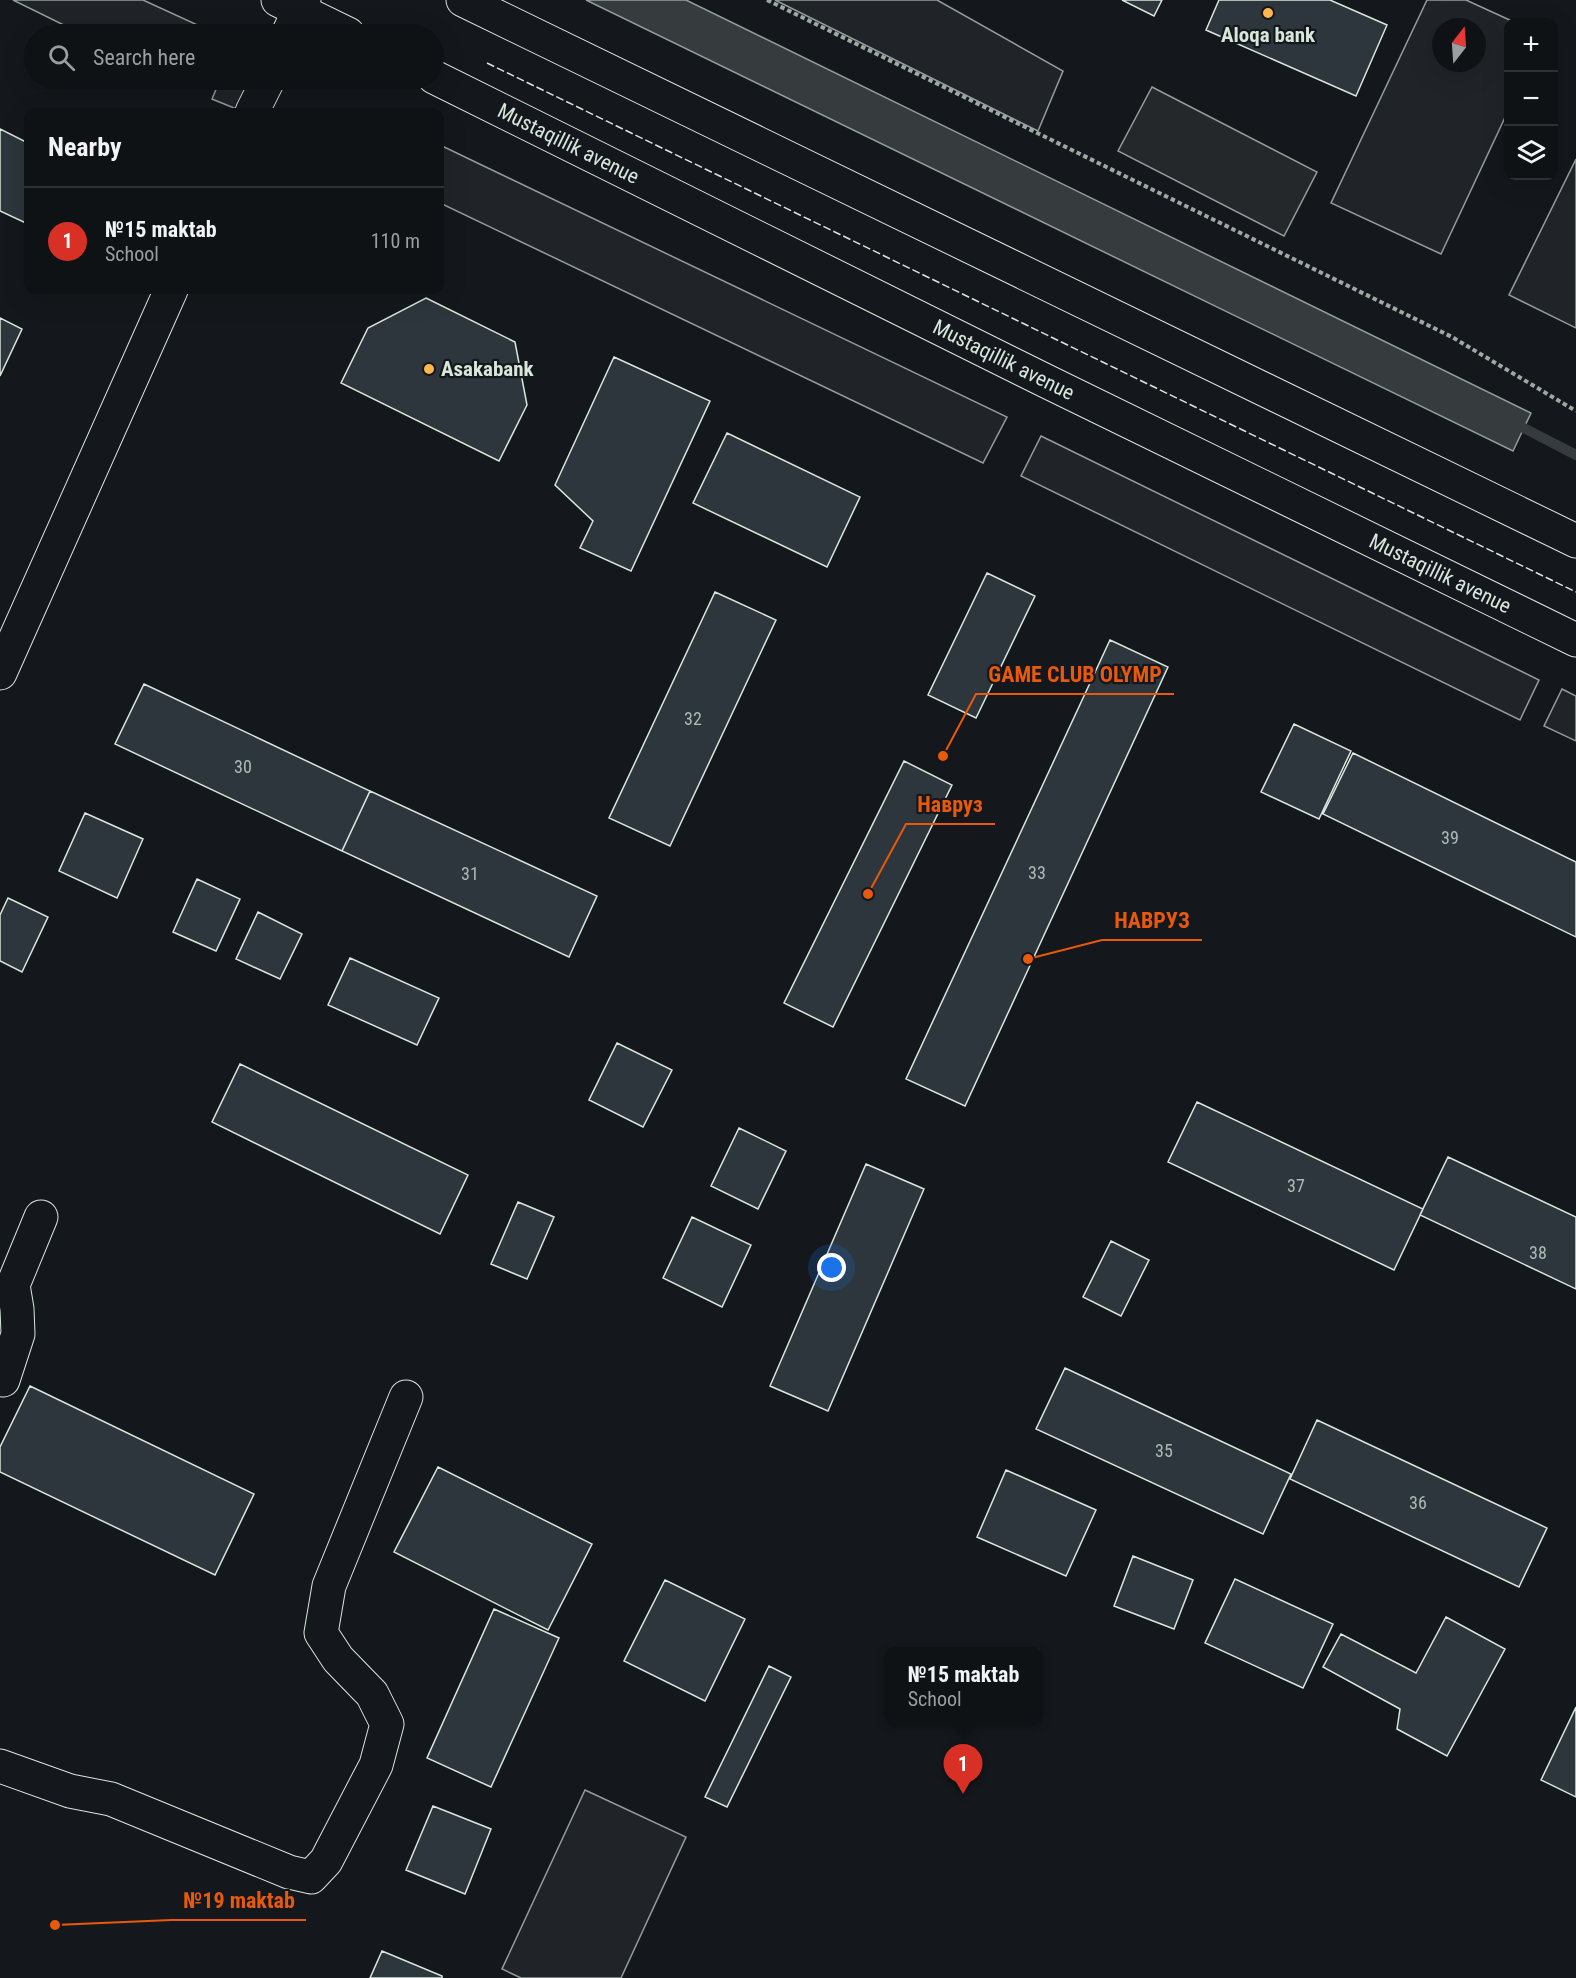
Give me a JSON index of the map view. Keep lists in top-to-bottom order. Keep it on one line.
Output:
{"streets":{"main road":["Mustaqillik avenue"]},"places":["Aloqa bank","Asakabank","GAME CLUB OLYMP","Навруз","НАВРУЗ","№19 maktab"],"house_numbers":["32","30","39","33","31","37","38","35","36"],"north":"top","page":{"map_buttons":["+","−"],"search":"Search here","heading":"Nearby","list":[{"mark":"1","name":"№15 maktab","note":"School","value":"110 m"}],"popup":["№15 maktab","School"],"pins":"1"}}
